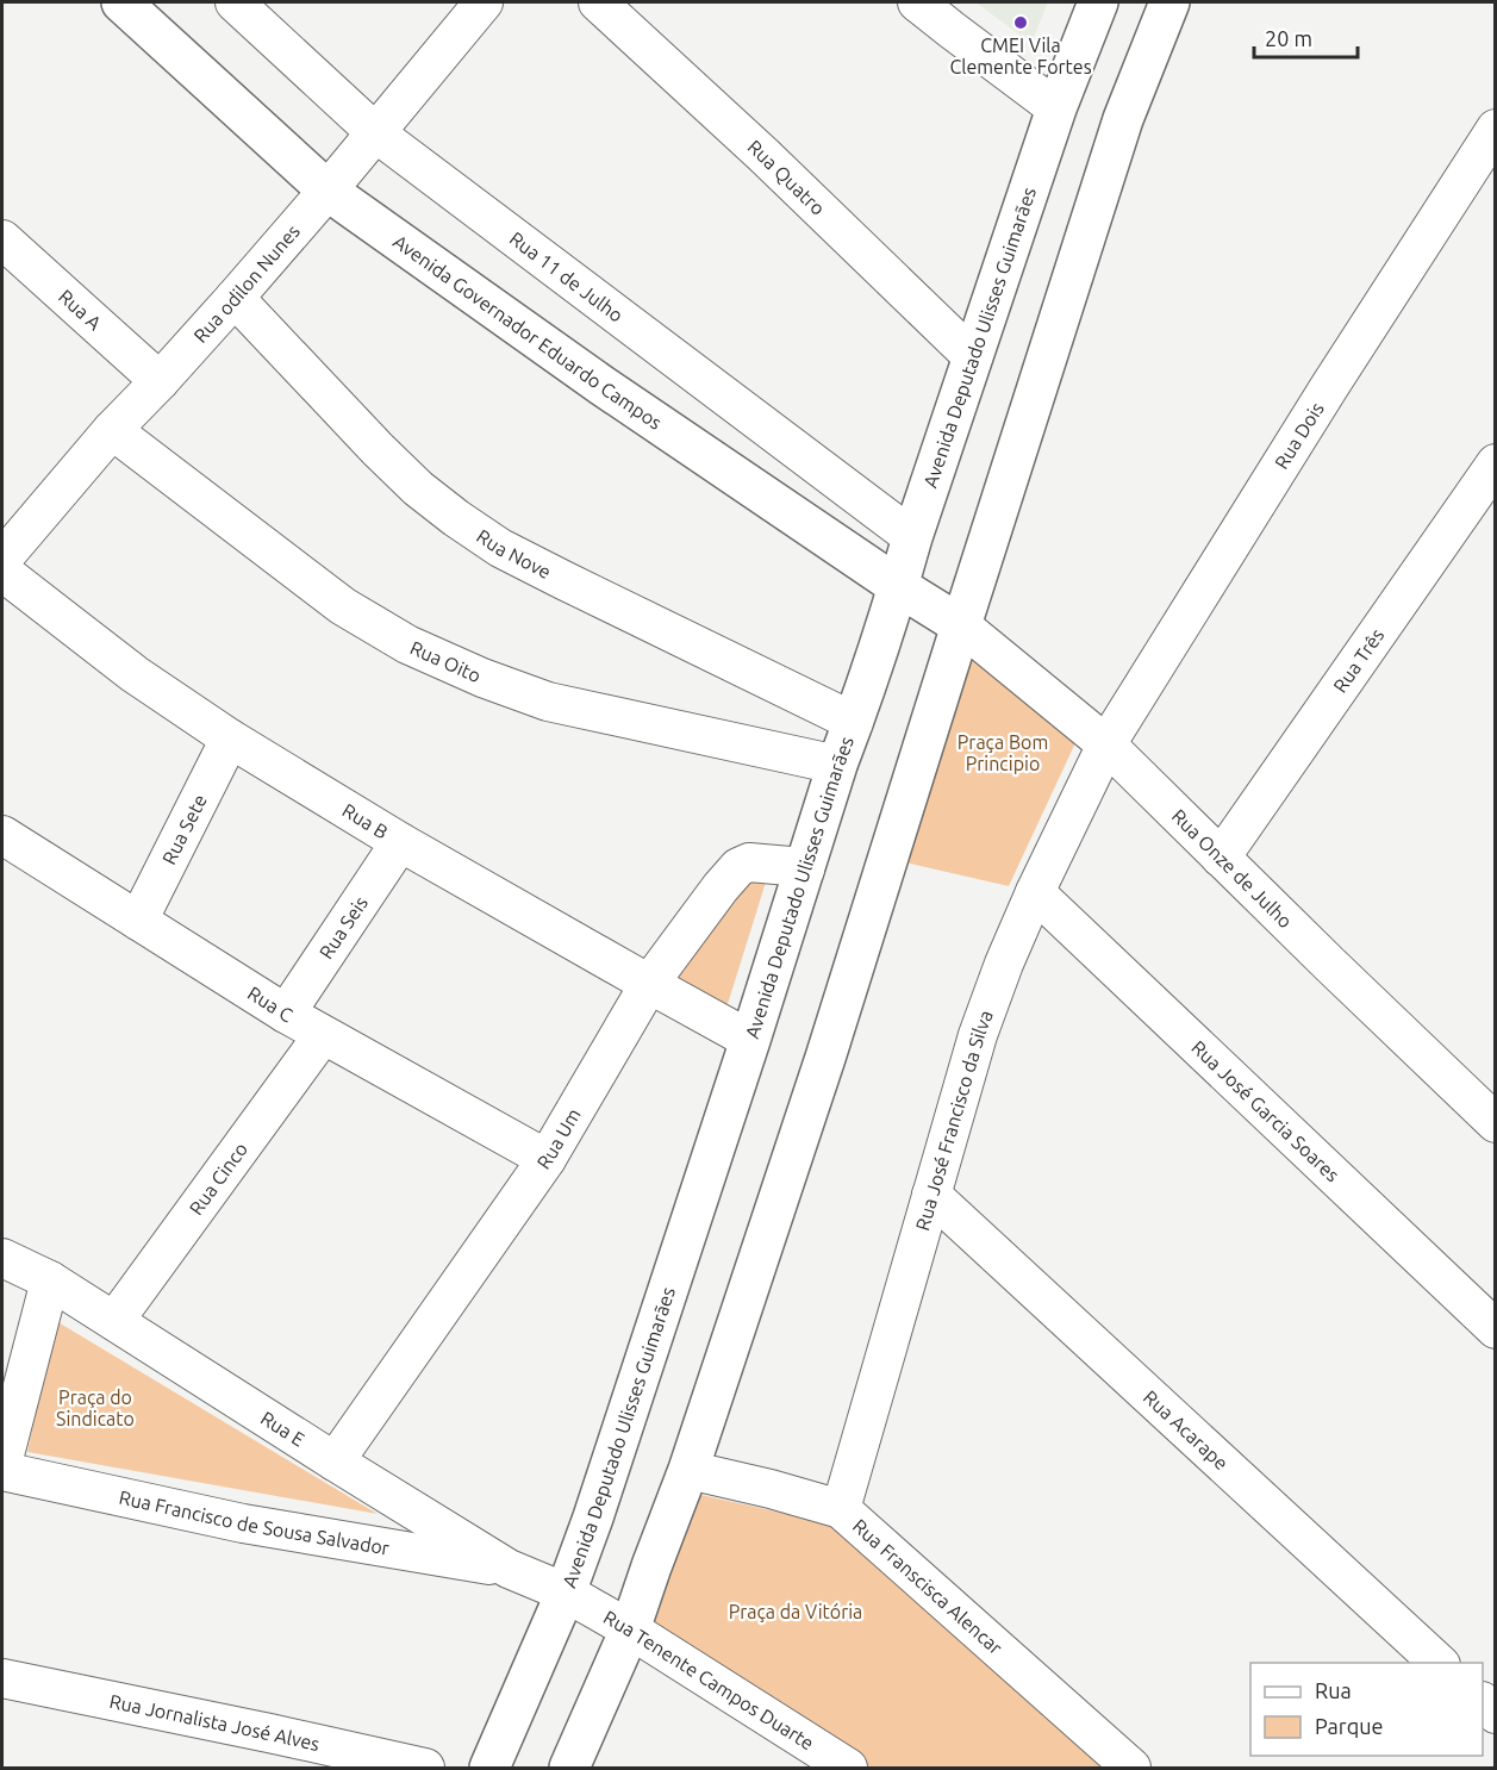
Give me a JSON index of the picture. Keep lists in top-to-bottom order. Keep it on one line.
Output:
{"streets":{"street":["Rua Quatro","Rua 11 de Julho","Rua odilon Nunes","Rua A","Avenida Governador Eduardo Campos","Avenida Deputado Ulisses Guimarães","Rua Dois","Rua Nove","Rua Oito","Rua Três","Rua B","Rua Sete","Rua Onze de Julho","Rua Seis","Rua C","Rua José Garcia Soares","Rua José Francisco da Silva","Rua Um","Rua Cinco","Rua E","Rua Acarape","Rua Francisco de Sousa Salvador","Rua Franscisca Alencar","Rua Tenente Campos Duarte","Rua Jornalista José Alves"]},"crossings":[["Rua Quatro","Avenida Deputado Ulisses Guimarães"],["Rua 11 de Julho","Rua odilon Nunes"],["Rua 11 de Julho","Avenida Deputado Ulisses Guimarães"],["Rua odilon Nunes","Rua A"],["Rua odilon Nunes","Avenida Governador Eduardo Campos"],["Rua odilon Nunes","Rua Nove"],["Rua odilon Nunes","Rua Oito"],["Avenida Governador Eduardo Campos","Avenida Deputado Ulisses Guimarães"],["Avenida Governador Eduardo Campos","Rua Onze de Julho"],["Avenida Deputado Ulisses Guimarães","Rua Nove"],["Avenida Deputado Ulisses Guimarães","Rua Oito"],["Avenida Deputado Ulisses Guimarães","Rua B"],["Avenida Deputado Ulisses Guimarães","Rua Um"],["Avenida Deputado Ulisses Guimarães","Rua E"],["Avenida Deputado Ulisses Guimarães","Rua Tenente Campos Duarte"],["Rua Dois","Rua Onze de Julho"],["Rua Dois","Rua José Francisco da Silva"],["Rua Três","Rua Onze de Julho"],["Rua B","Rua Sete"],["Rua B","Rua Seis"],["Rua B","Rua Um"],["Rua Sete","Rua C"],["Rua Onze de Julho","Rua José Francisco da Silva"],["Rua Seis","Rua C"],["Rua C","Rua Um"],["Rua C","Rua Cinco"],["Rua José Garcia Soares","Rua José Francisco da Silva"],["Rua José Francisco da Silva","Rua Acarape"],["Rua José Francisco da Silva","Rua Franscisca Alencar"],["Rua Um","Rua E"],["Rua Cinco","Rua E"],["Rua E","Rua Francisco de Sousa Salvador"],["Rua E","Rua Tenente Campos Duarte"]],"parks":["Praça Bom Principio","Praça do Sindicato","Praça da Vitória"],"places":["CMEI Vila Clemente Fortes"],"legend":["Rua","Parque"],"scale_bar":"20 m"}
